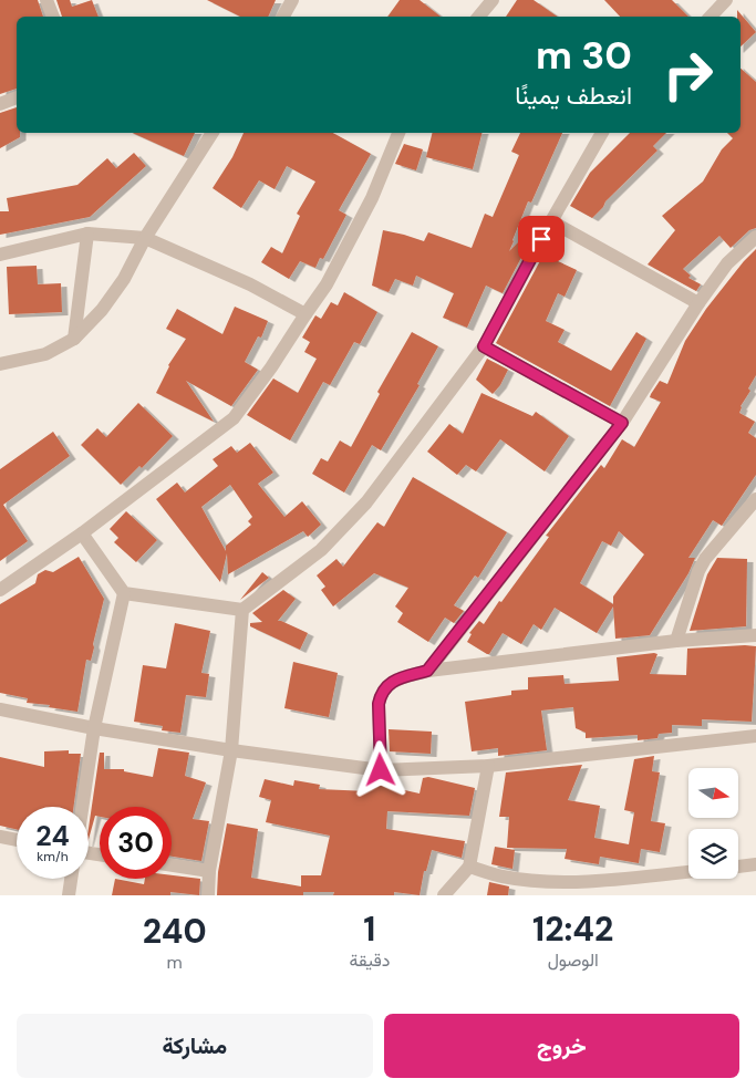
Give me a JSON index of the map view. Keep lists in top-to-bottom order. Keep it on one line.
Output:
{"north":"right","page":{"turn":["30 m","انعطف يمينًا"],"speed":"24 km/h","limit":"30","eta":["12:42","الوصول","1","دقيقة","240","m"],"buttons":["خروج","مشاركة"]}}
